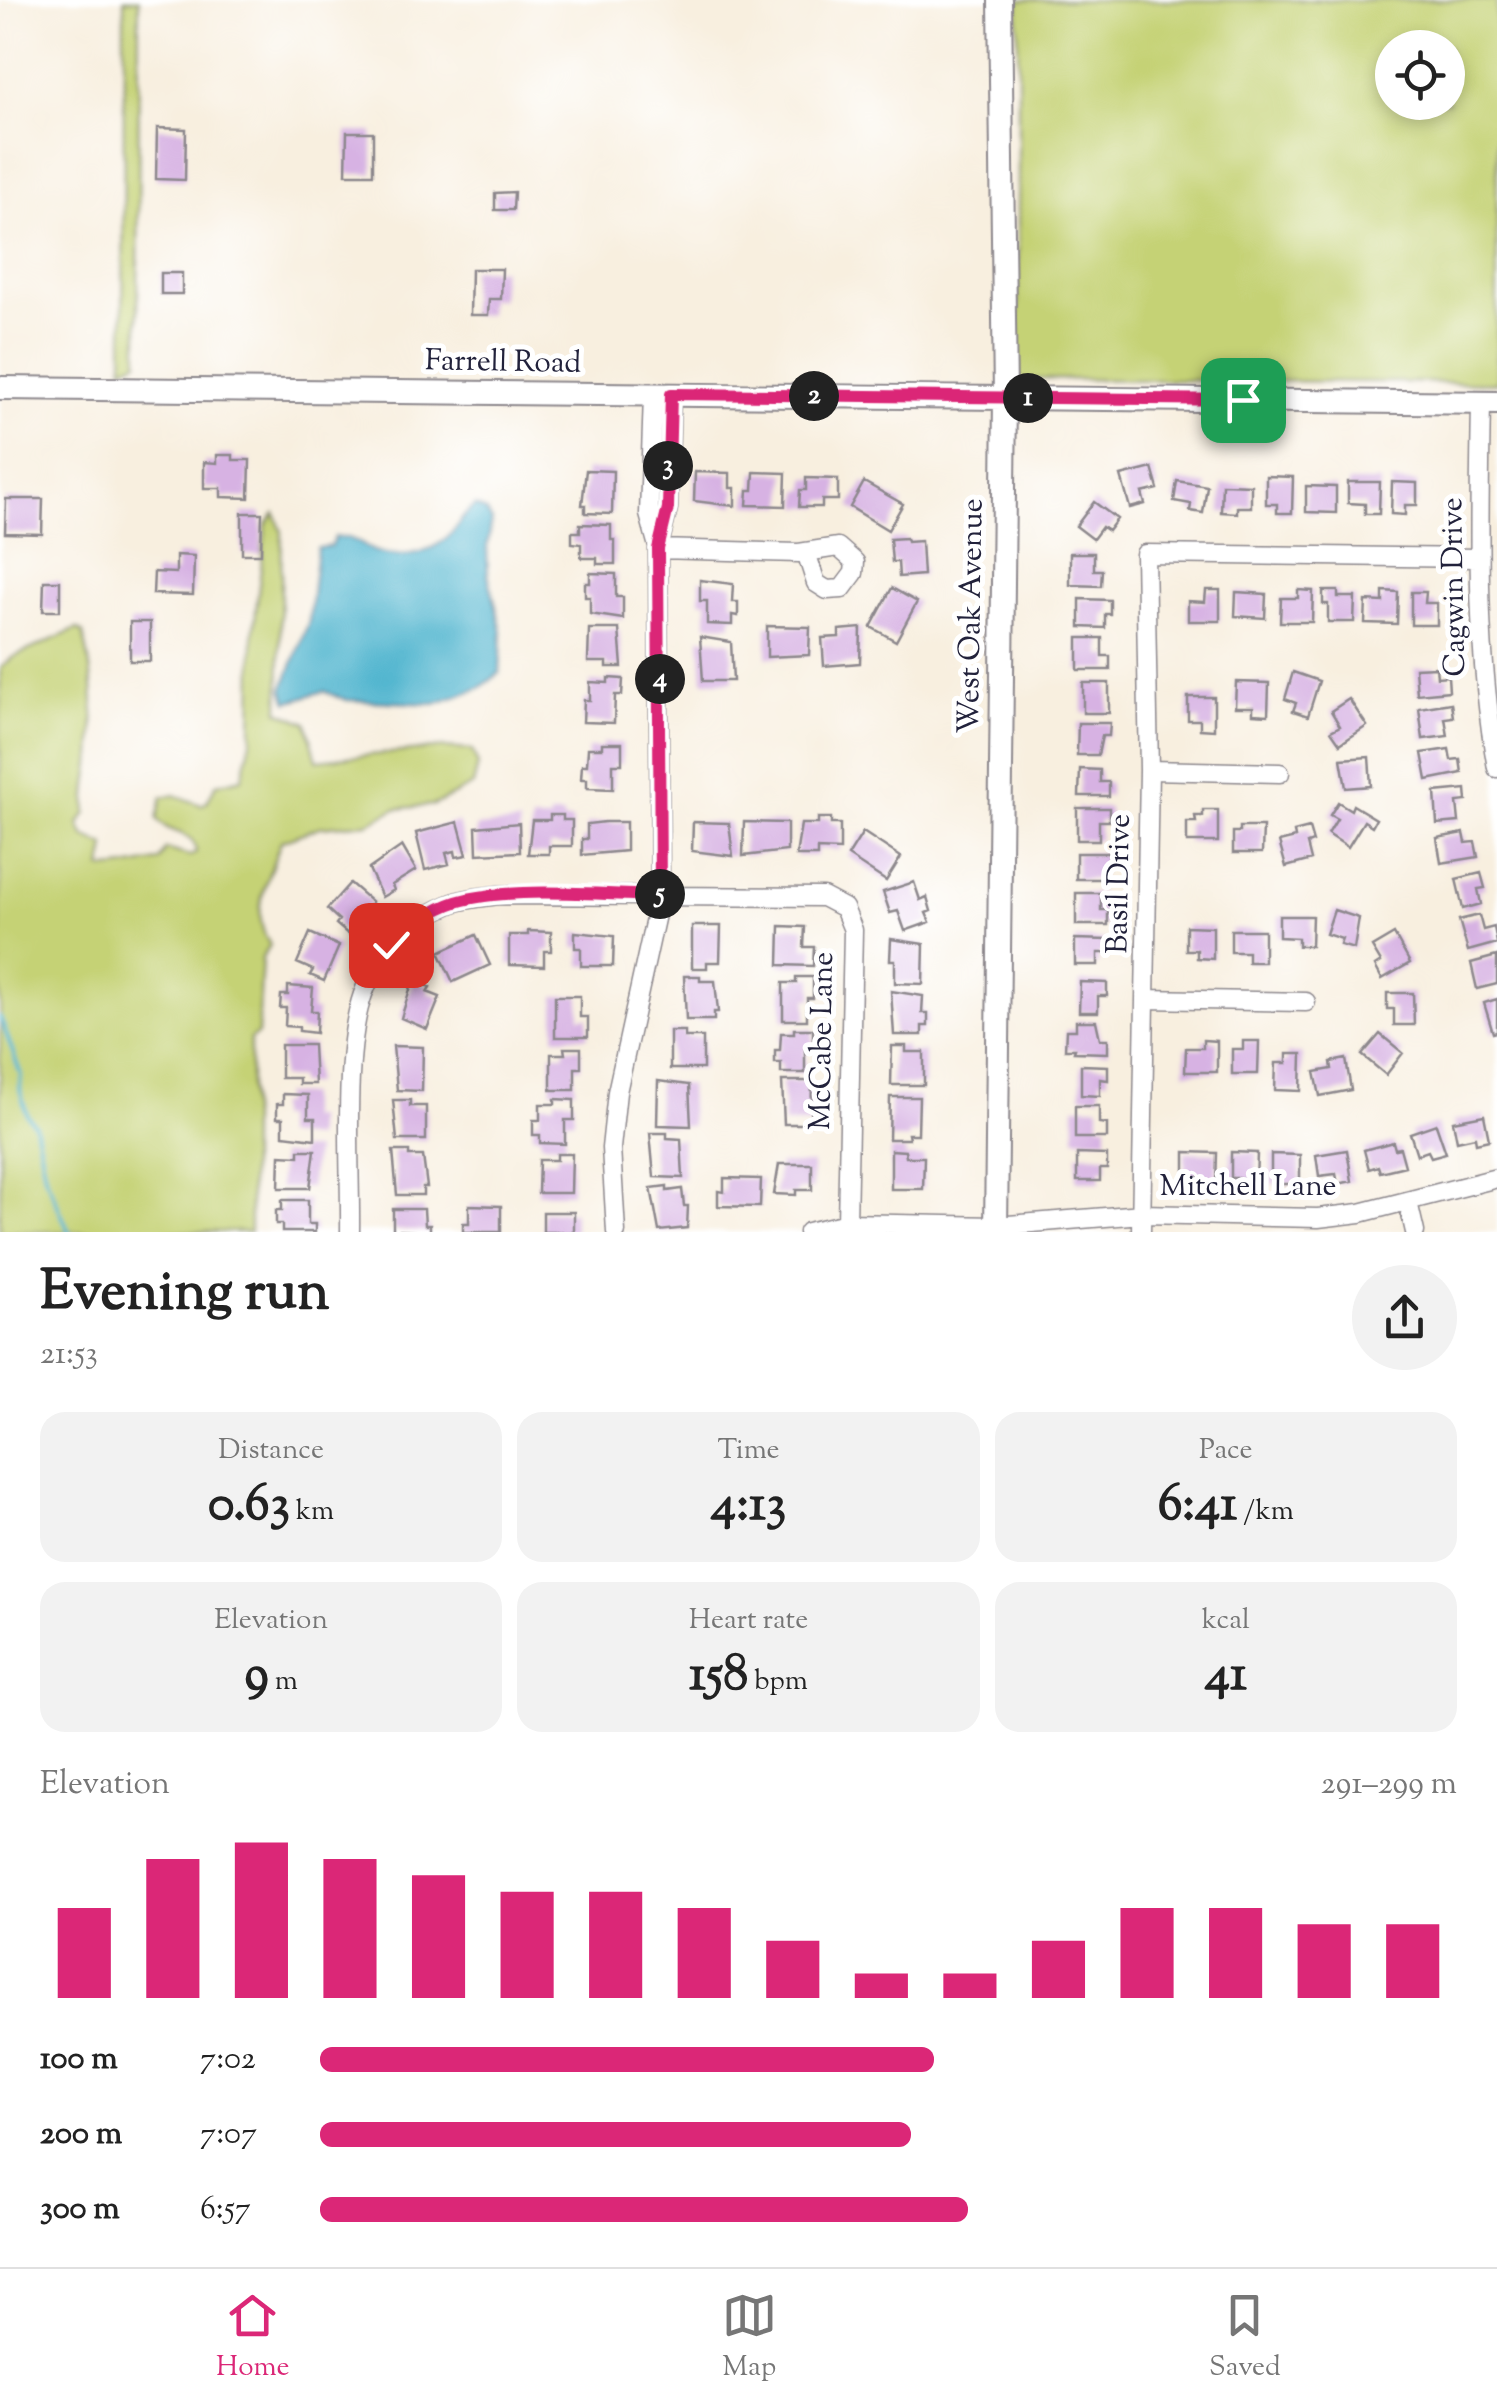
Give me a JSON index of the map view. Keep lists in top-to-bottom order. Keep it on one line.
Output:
{"streets":{"street":["Farrell Road","Cagwin Drive","West Oak Avenue","Basil Drive","McCabe Lane","Mitchell Lane"]},"crossings":[["Farrell Road","Cagwin Drive"],["Farrell Road","West Oak Avenue"],["Cagwin Drive","Basil Drive"],["West Oak Avenue","Mitchell Lane"],["Basil Drive","Mitchell Lane"],["McCabe Lane","Mitchell Lane"]],"page":{"pins":["2","1","3","4","5"],"heading":["Evening run","21:53"],"stats":[["Distance","0.63 km"],["Time","4:13"],["Pace","6:41 /km"],["Elevation","9 m"],["Heart rate","158 bpm"],["kcal","41"]],"chart":["Elevation","291–299 m"],"list":[{"name":"100 m","note":"7:02"},{"name":"200 m","note":"7:07"},{"name":"300 m","note":"6:57"}],"tabs":["Home","Map","Saved"]}}
